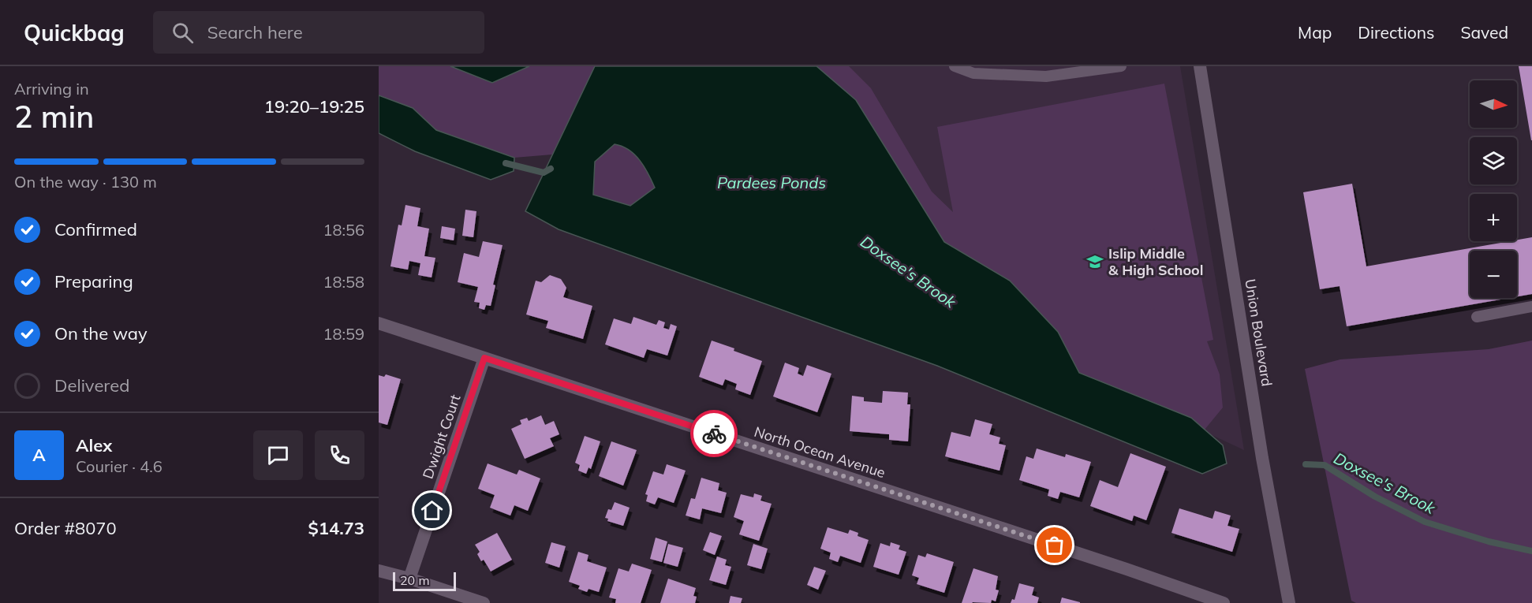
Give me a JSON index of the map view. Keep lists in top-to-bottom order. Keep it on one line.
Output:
{"streets":{"street":["Union Boulevard","Dwight Court","North Ocean Avenue"]},"crossings":[["Dwight Court","North Ocean Avenue"]],"water":["Pardees Ponds","Doxsee's Brook"],"places":{"school or university":["Islip Middle & High School"]},"scale_bar":"20 m","north":"right","page":{"header":"Quickbag","search":"Search here","nav":["Map","Directions","Saved"],"heading":["2 min","Arriving in","19:20–19:25"],"panel":["Alex","Courier · 4.6","Order #8070","$14.73"],"map_buttons":["+","−"],"bar":"On the way · 130 m","list":[["Confirmed","18:56"],["Preparing","18:58"],["On the way","18:59"],"Delivered"],"round":"A","scale":"20 m"}}
